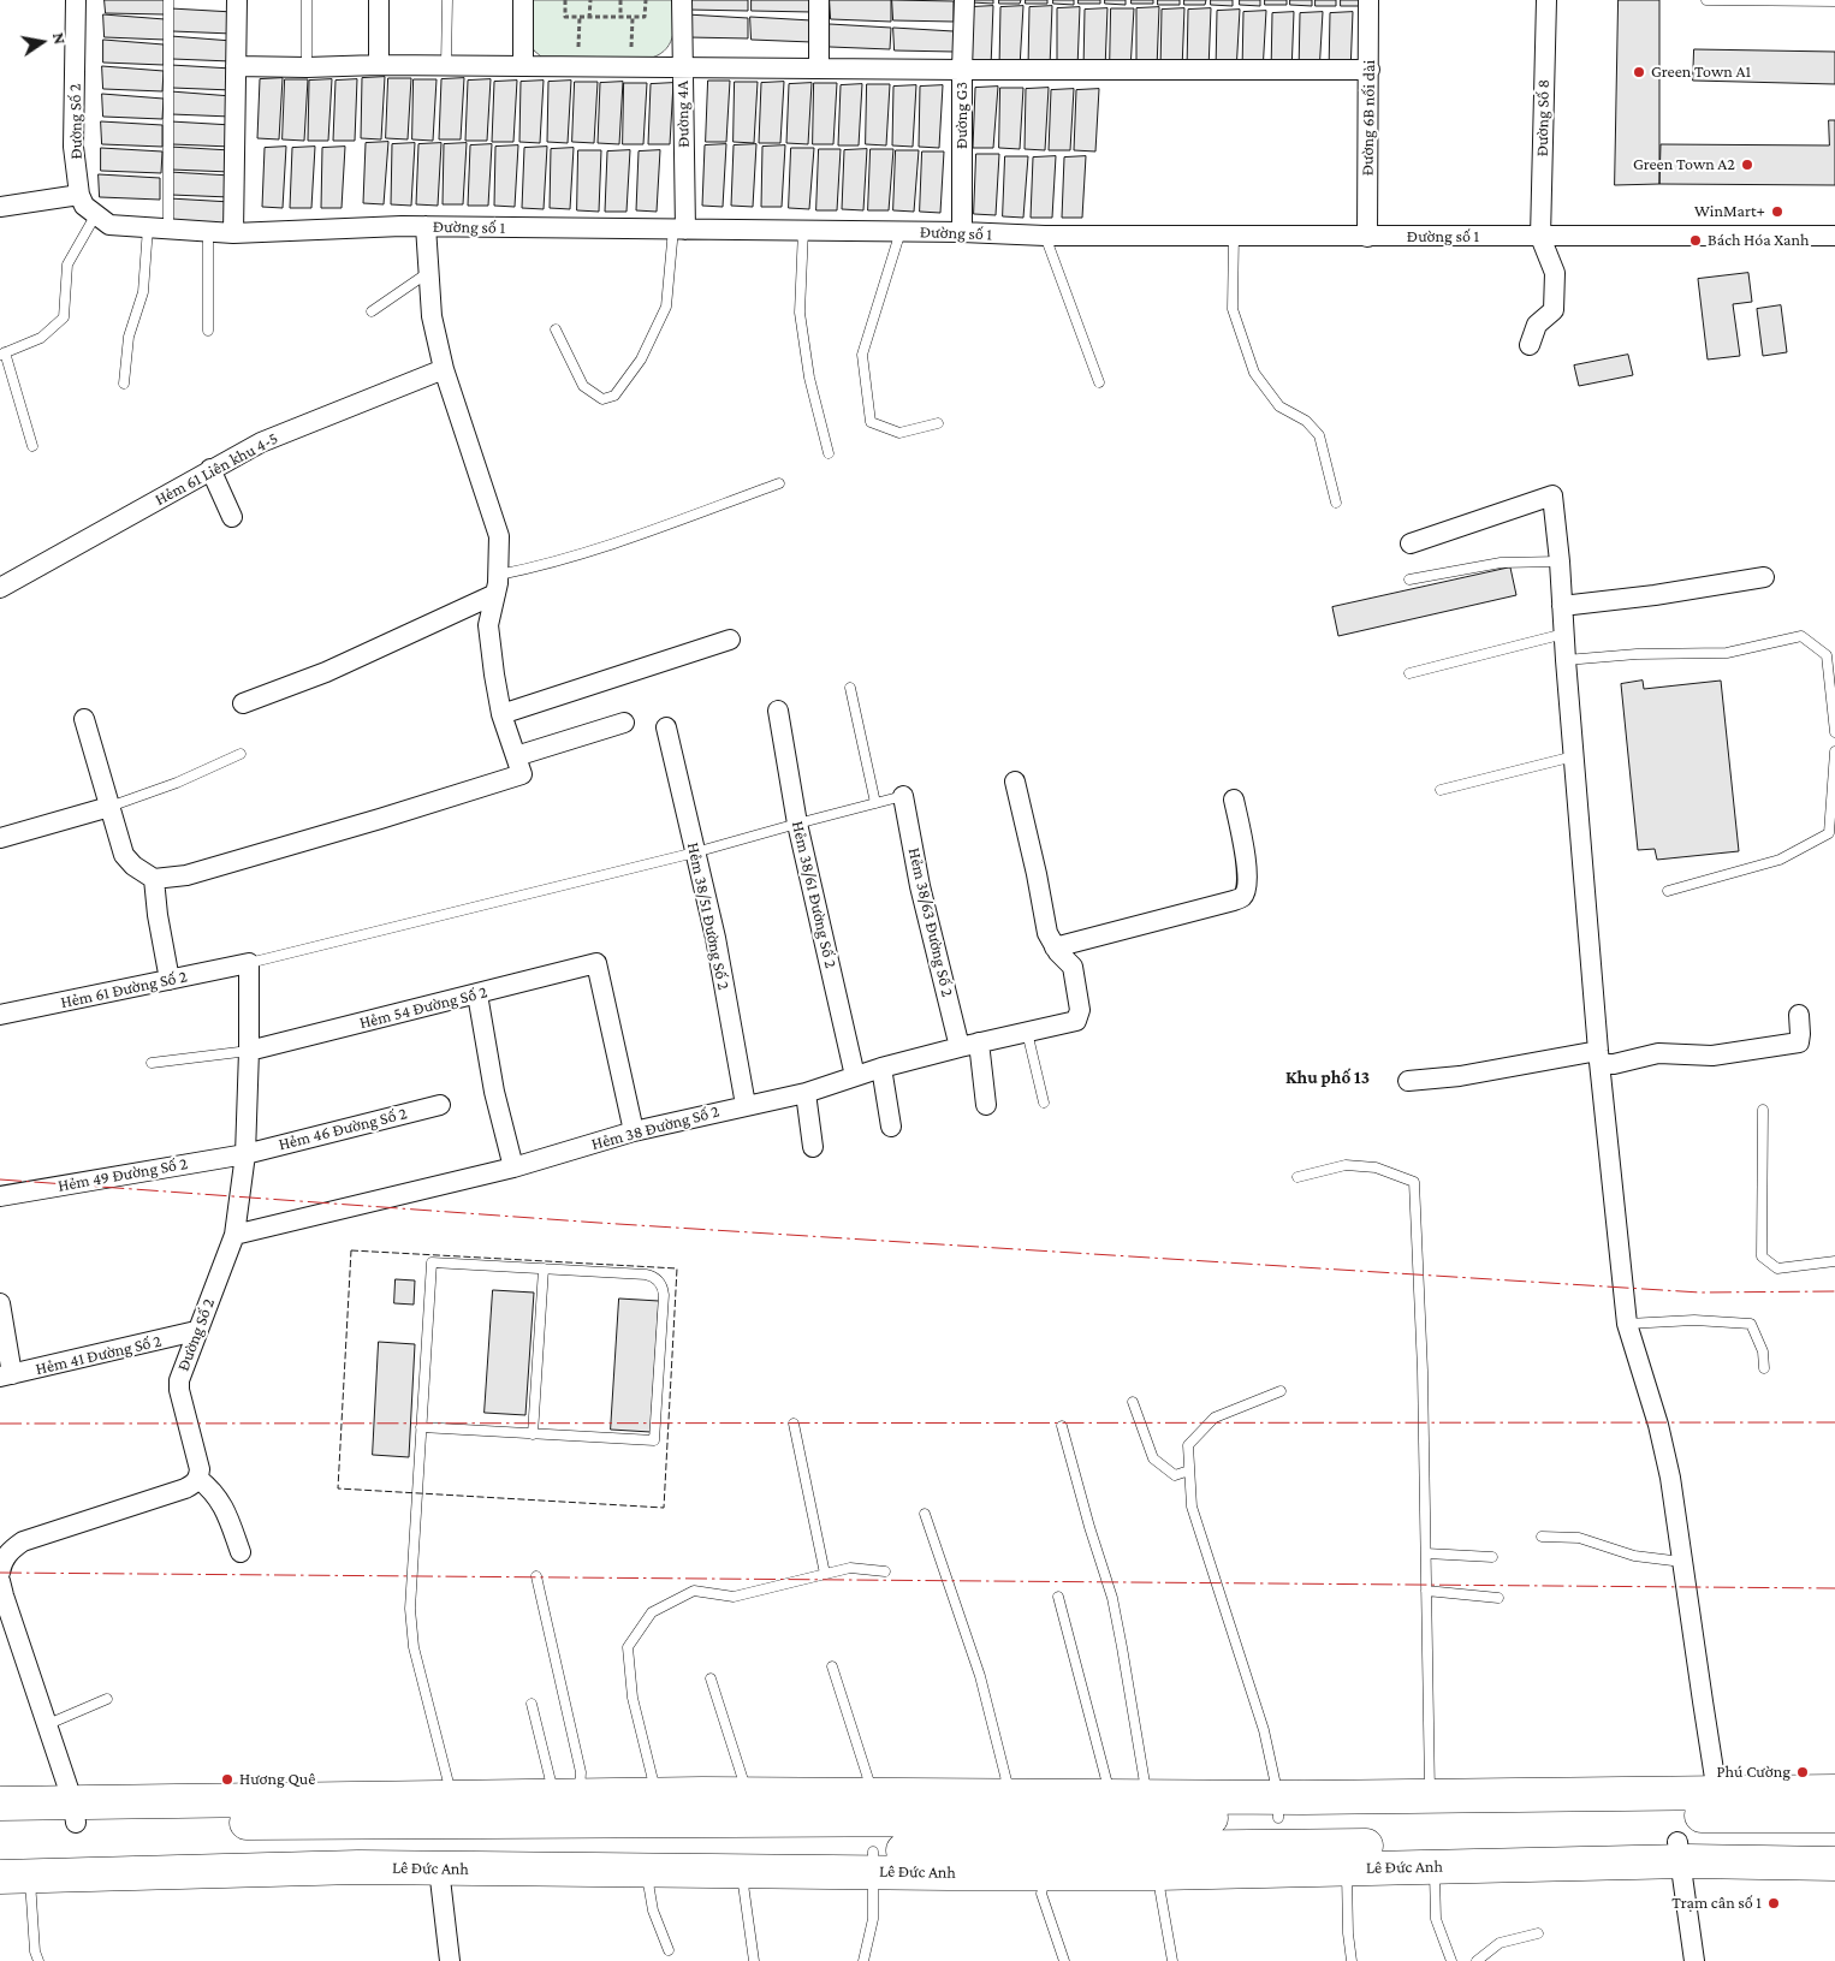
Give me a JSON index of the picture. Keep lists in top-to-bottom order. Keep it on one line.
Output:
{"streets":{"highway":["Lê Đức Anh"],"street":["Đường 4A","Đường G3","Đường 6B nối dài","Đường Số 8","Đường Số 2","Đường số 1","Hẻm 61 Liên khu 4-5","Hẻm 38/61 Đường Số 2","Hẻm 38/51 Đường Số 2","Hẻm 38/63 Đường Số 2","Hẻm 61 Đường Số 2","Hẻm 54 Đường Số 2","Hẻm 38 Đường Số 2","Hẻm 46 Đường Số 2","Hẻm 49 Đường Số 2","Hẻm 41 Đường Số 2"]},"crossings":[["Đường 4A","Đường số 1"],["Đường G3","Đường số 1"],["Đường 6B nối dài","Đường số 1"],["Đường Số 8","Đường số 1"],["Đường Số 2","Đường số 1"],["Đường Số 2","Hẻm 61 Đường Số 2"],["Đường Số 2","Hẻm 54 Đường Số 2"],["Đường Số 2","Hẻm 38 Đường Số 2"],["Đường Số 2","Hẻm 46 Đường Số 2"],["Đường Số 2","Hẻm 49 Đường Số 2"],["Đường Số 2","Hẻm 41 Đường Số 2"],["Hẻm 38/61 Đường Số 2","Hẻm 38 Đường Số 2"],["Hẻm 38/51 Đường Số 2","Hẻm 38 Đường Số 2"],["Hẻm 38/63 Đường Số 2","Hẻm 38 Đường Số 2"],["Hẻm 54 Đường Số 2","Hẻm 38 Đường Số 2"],["Hẻm 46 Đường Số 2","Hẻm 49 Đường Số 2"]],"districts":["Khu phố 13"],"places":["Green Town A1","Green Town A2","WinMart+","Bách Hóa Xanh","Phú Cường","Hương Quê","Trạm cân số 1"],"north":"right"}
